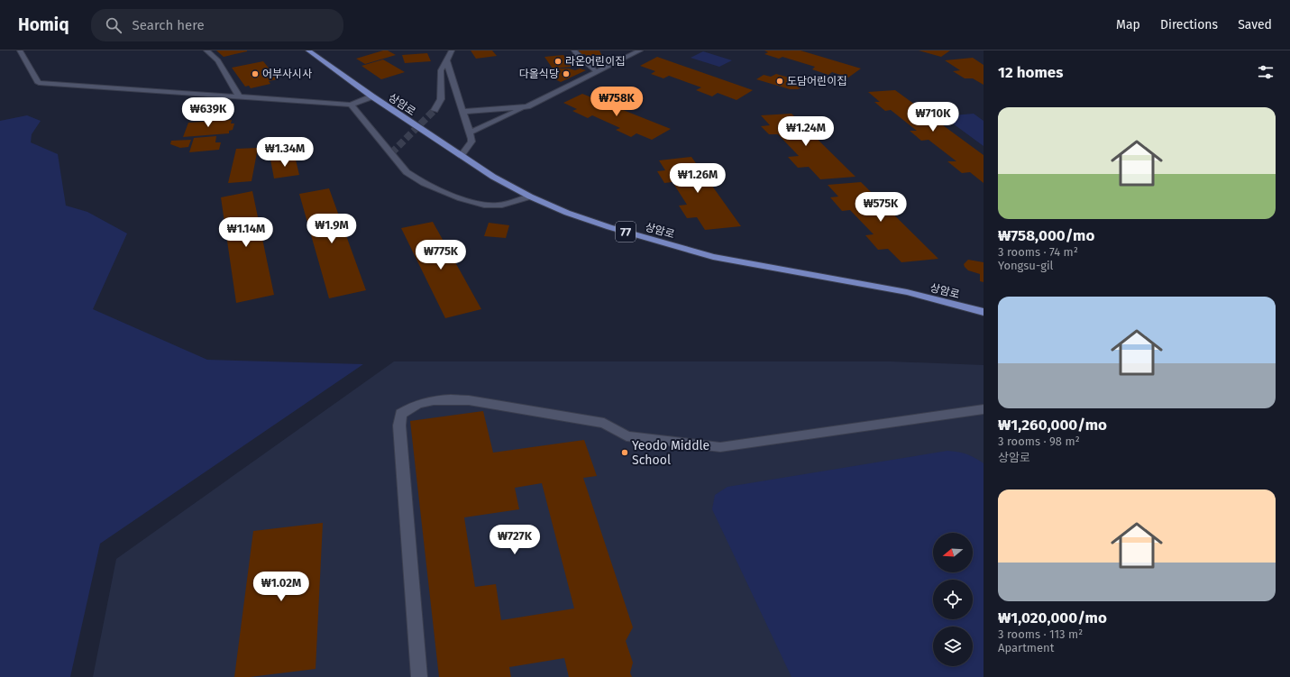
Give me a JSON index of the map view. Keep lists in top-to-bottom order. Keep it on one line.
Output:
{"streets":{"main road":["상암로","77"]},"places":["라온어린이집","어부사시사","다올식당","도담어린이집","Yeodo Middle School"],"north":"left","page":{"header":"Homiq","search":"Search here","nav":["Map","Directions","Saved"],"heading":"12 homes","price":["₩758K","₩639K","₩710K","₩1.24M","₩1.34M","₩1.26M","₩575K","₩1.9M","₩1.14M","₩775K","₩727K","₩1.02M"],"list":[{"name":"₩758,000/mo","note":"3 rooms · 74 m² · Yongsu-gil"},{"name":"₩1,260,000/mo","note":"3 rooms · 98 m² · 상암로"},{"name":"₩1,020,000/mo","note":"3 rooms · 113 m² · Apartment"}]}}
